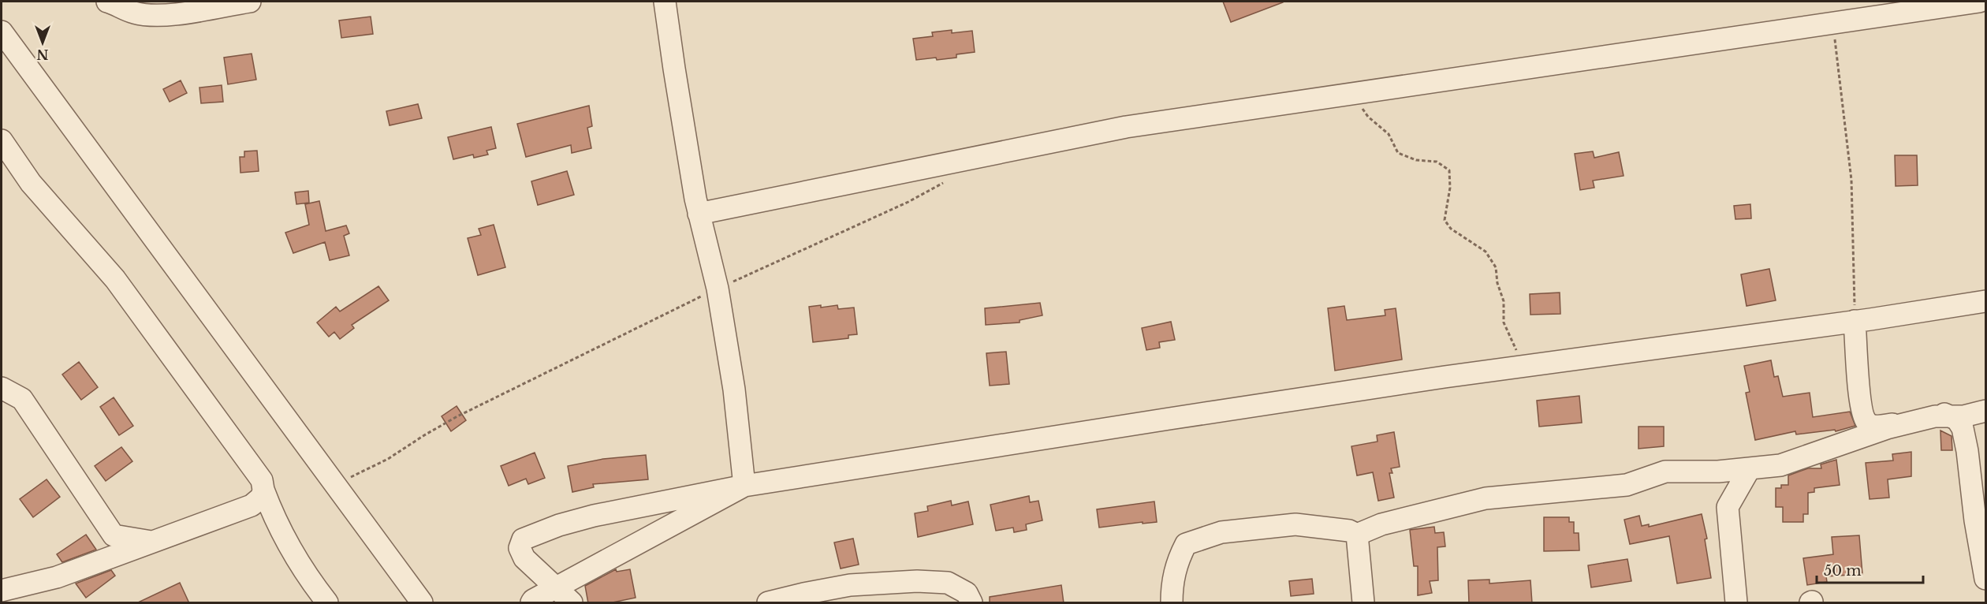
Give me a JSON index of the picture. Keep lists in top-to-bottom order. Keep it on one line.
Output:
{"scale_bar":"50 m","north":"bottom"}
